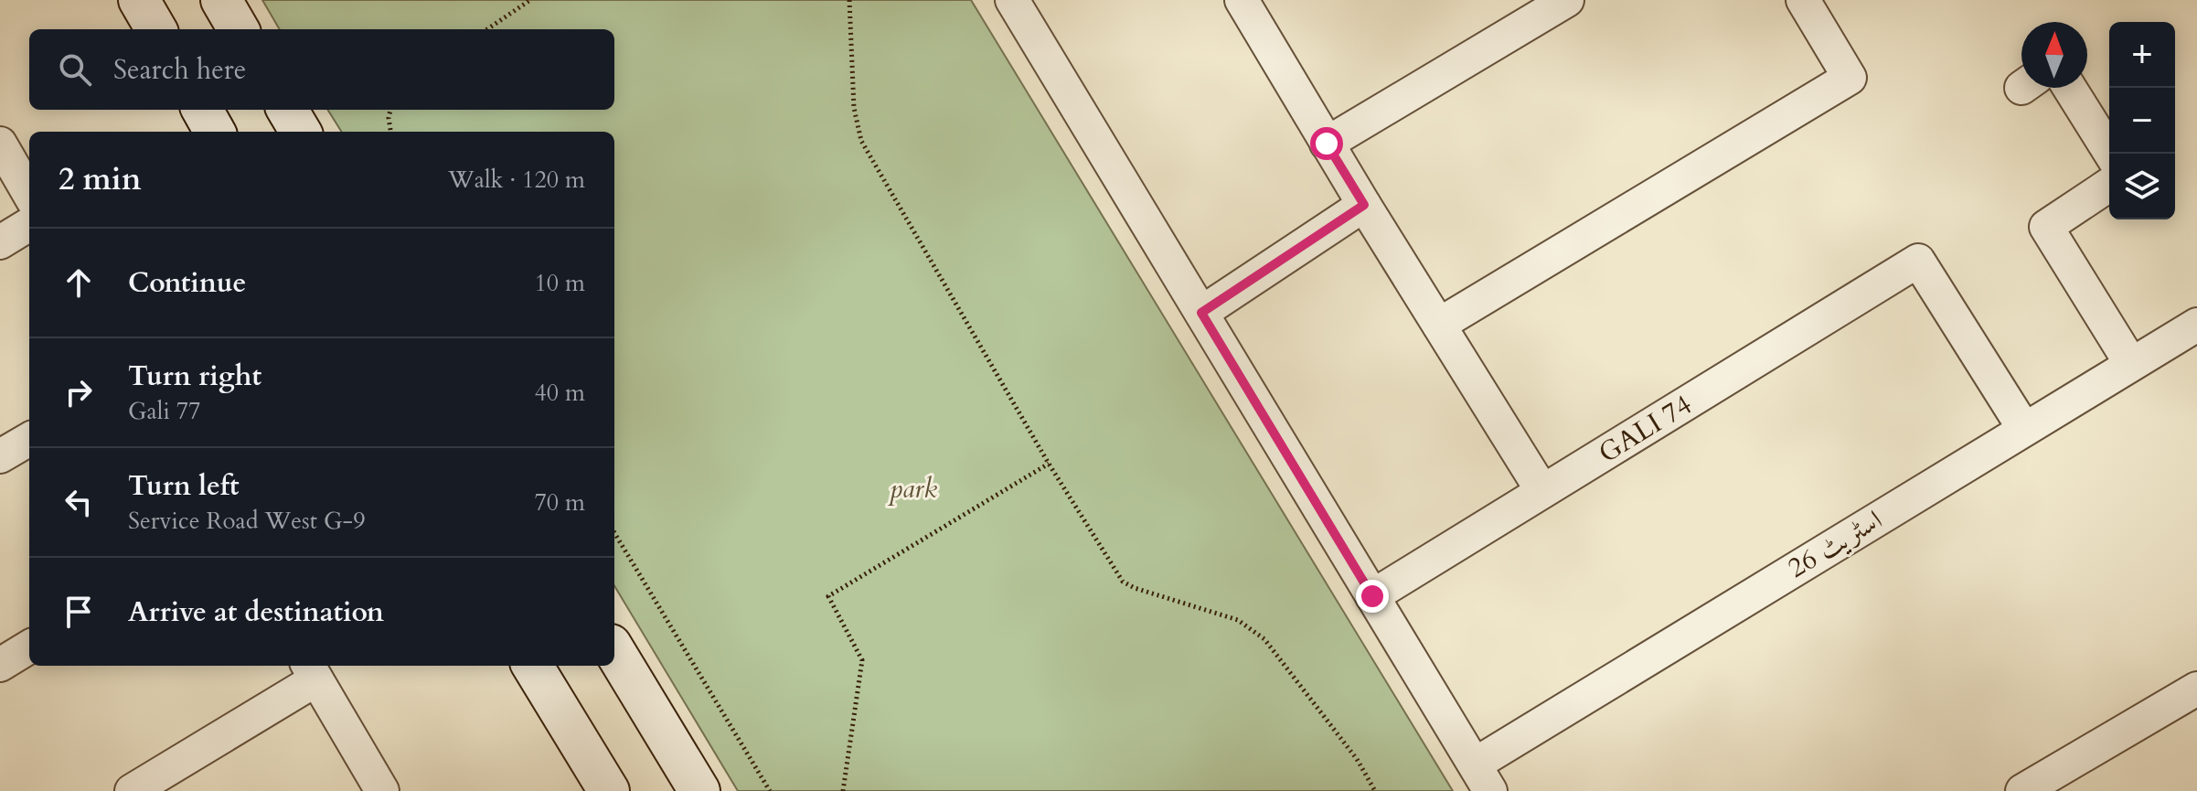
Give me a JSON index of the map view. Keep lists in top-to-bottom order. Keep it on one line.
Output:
{"streets":{"street":["GALI 74","اسٹریٹ 26"]},"crossings":[["GALI 74","اسٹریٹ 26"]],"parks":["park"],"north":"top","page":{"map_buttons":["+","−"],"search":"Search here","heading":["2 min","Walk · 120 m"],"list":[["Continue","10 m"],["Turn right","Gali 77","40 m"],["Turn left","Service Road West G-9","70 m"],"Arrive at destination"]}}
